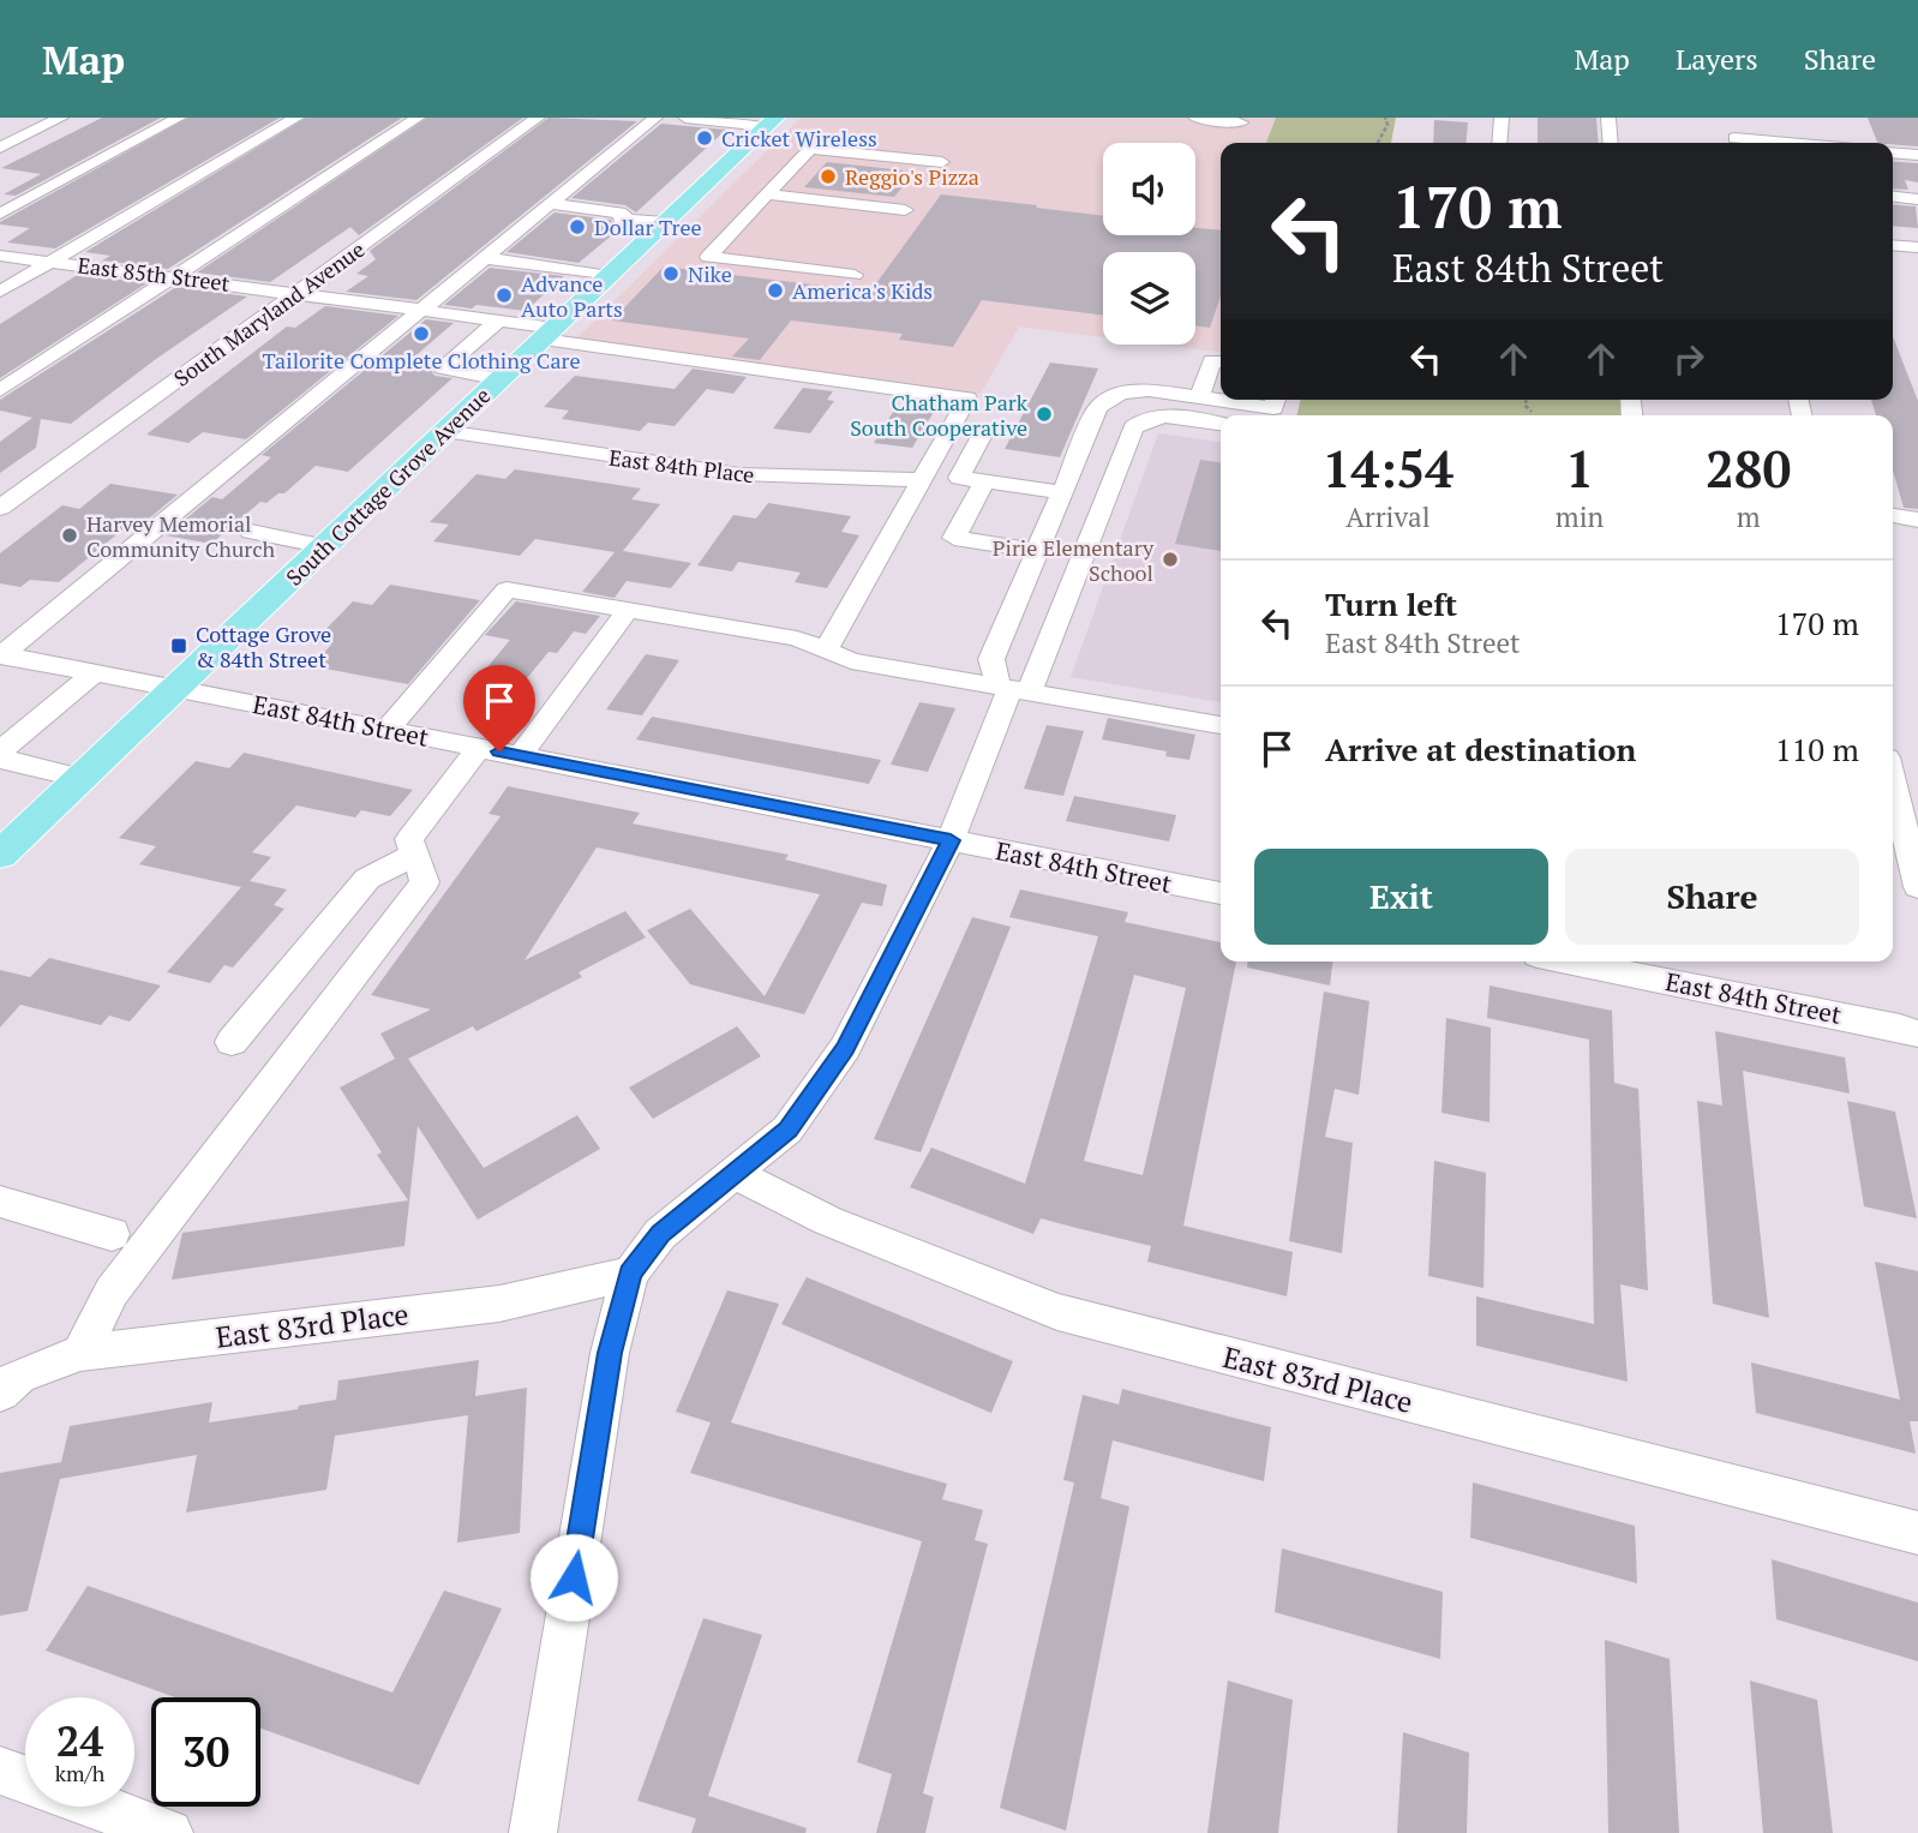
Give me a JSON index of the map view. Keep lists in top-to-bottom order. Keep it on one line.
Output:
{"streets":{"main road":["South Cottage Grove Avenue"],"street":["East 85th Street","South Maryland Avenue","East 84th Place","East 84th Street","East 83rd Place"]},"crossings":[["East 85th Street","South Maryland Avenue"],["East 85th Street","East 84th Place"],["East 85th Street","South Cottage Grove Avenue"],["East 84th Place","South Cottage Grove Avenue"],["South Cottage Grove Avenue","East 84th Street"]],"places":{"other":["Cricket Wireless","Reggio's Pizza","Dollar Tree","Nike","America's Kids","Advance Auto Parts","Tailorite Complete Clothing Care","Chatham Park South Cooperative","Harvey Memorial Community Church","Pirie Elementary School"],"transit":["Cottage Grove & 84th Street"]},"page":{"header":"Map","nav":["Map","Layers","Share"],"turn":["170 m","East 84th Street"],"eta":["14:54","Arrival","1","min","280","m"],"list":[{"name":"Turn left","note":"East 84th Street","value":"170 m"},{"name":"Arrive at destination","value":"110 m"}],"buttons":["Exit","Share"],"speed":"24 km/h","limit":"30"}}
